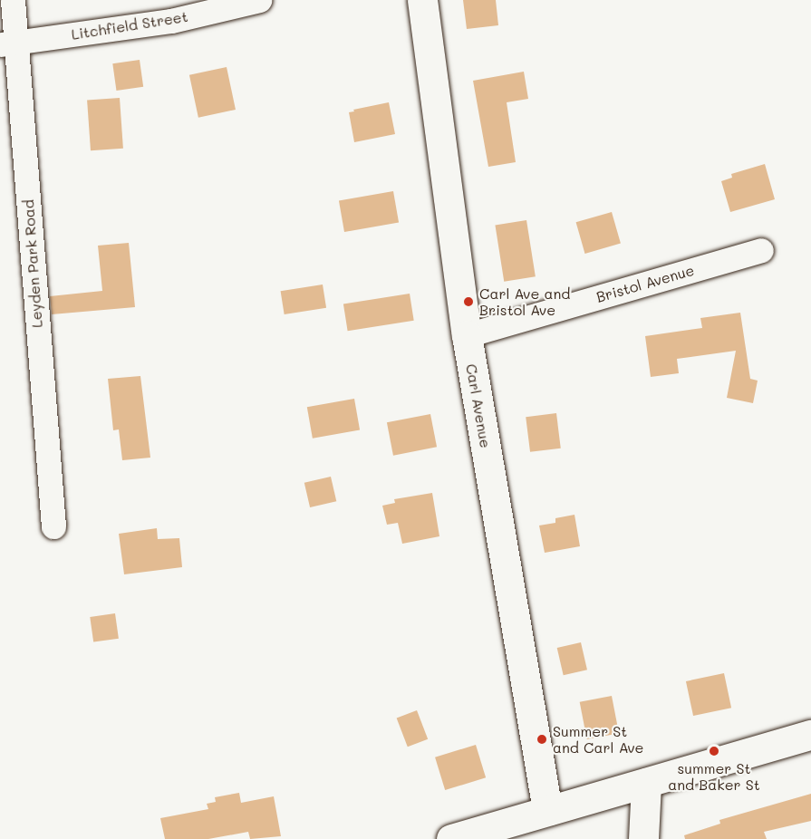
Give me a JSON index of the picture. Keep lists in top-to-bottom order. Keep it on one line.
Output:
{"streets":{"street":["Litchfield Street","Leyden Park Road","Bristol Avenue","Carl Avenue"]},"crossings":[["Litchfield Street","Leyden Park Road"],["Bristol Avenue","Carl Avenue"]],"places":["Carl Ave and Bristol Ave","Summer St and Carl Ave","summer St and Baker St"]}
